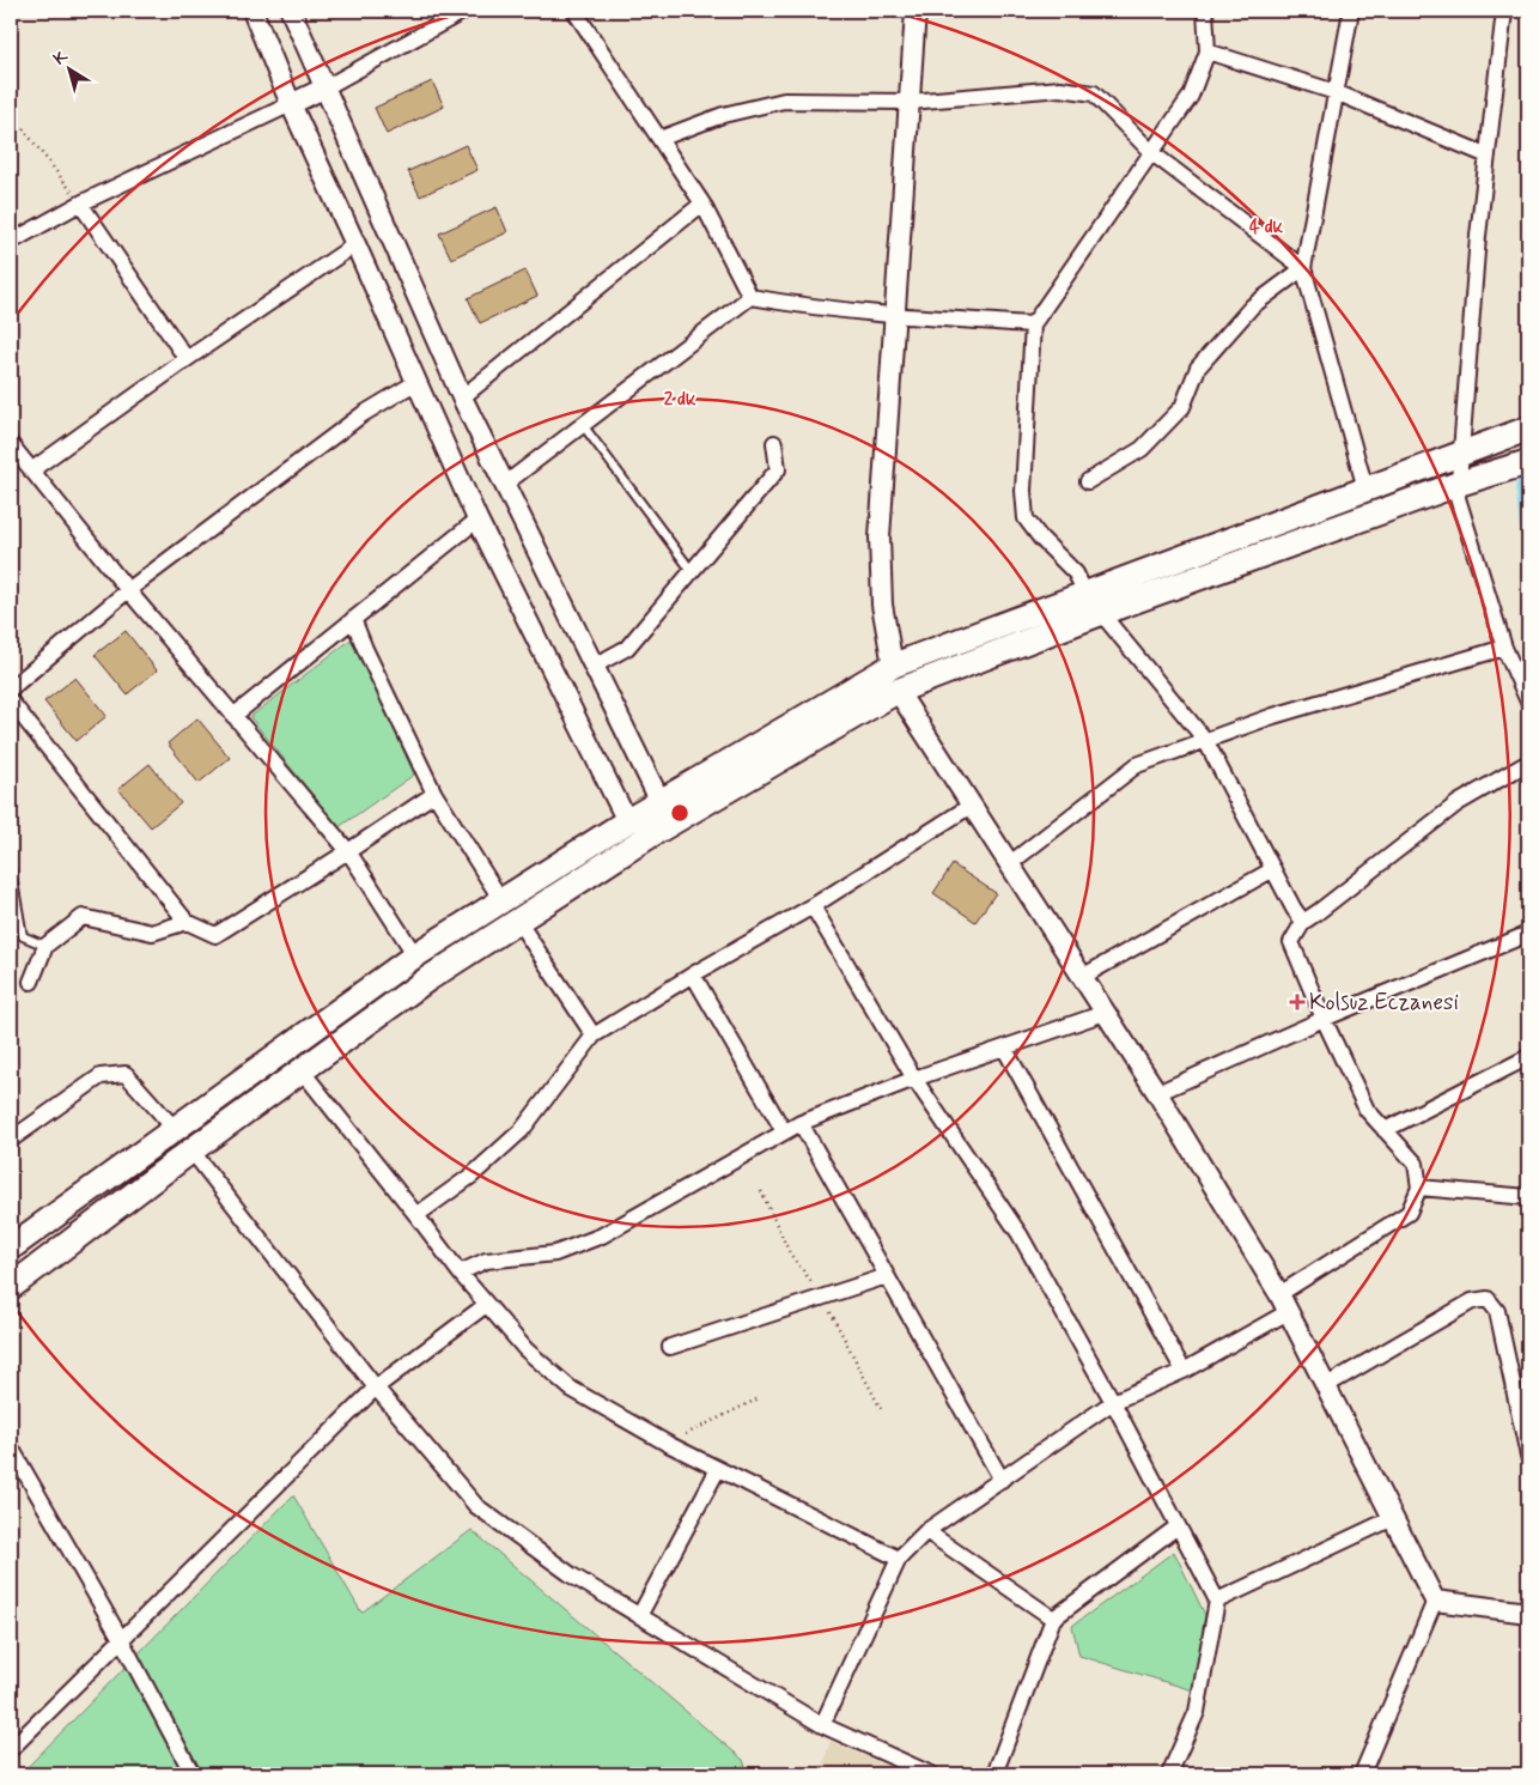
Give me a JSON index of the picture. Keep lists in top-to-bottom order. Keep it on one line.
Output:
{"places":{"health":["Kolsuz Eczanesi"]},"north":"top left","rings":["4 dk","2 dk"]}
